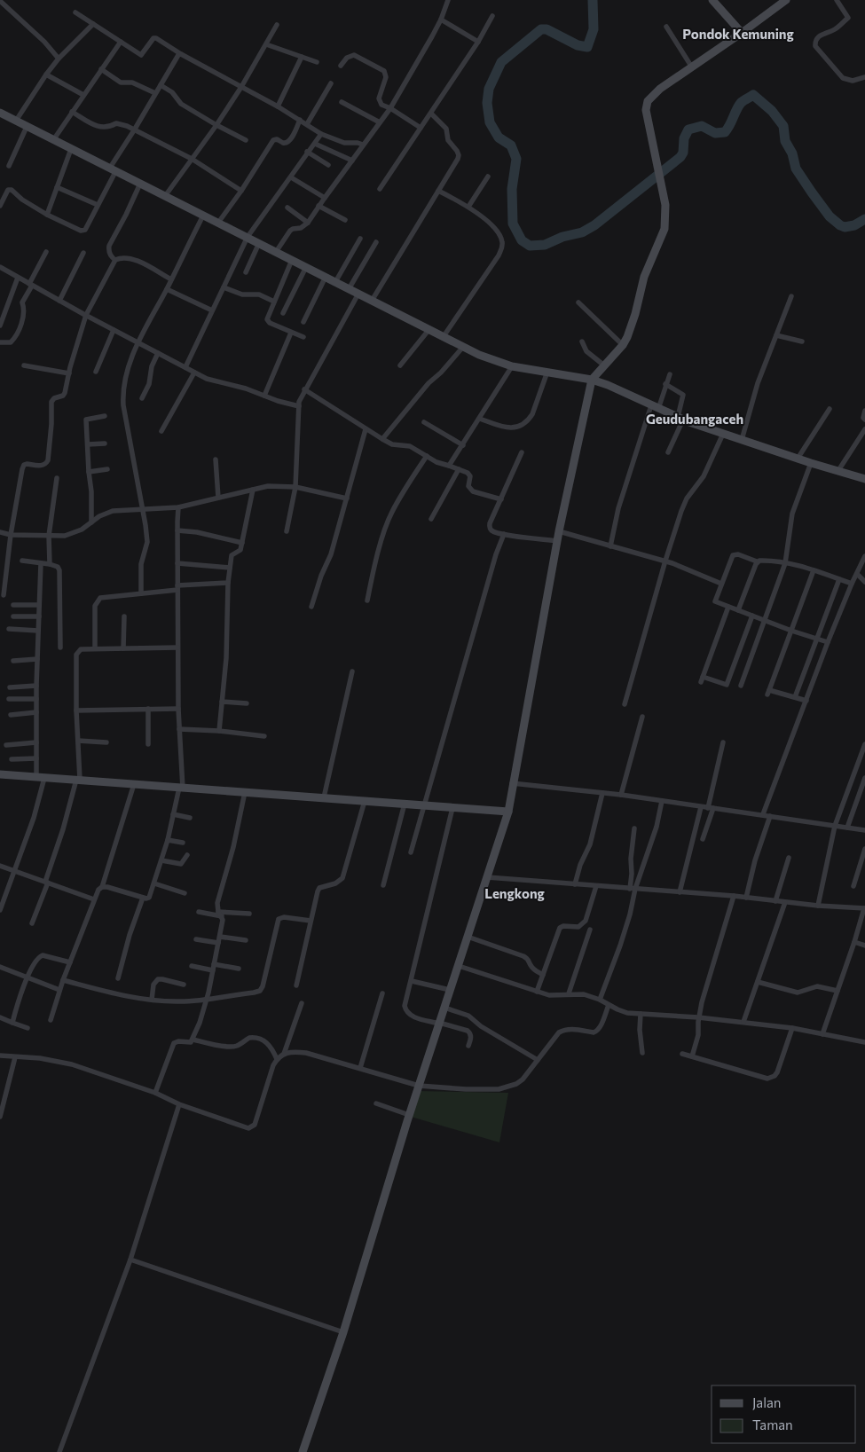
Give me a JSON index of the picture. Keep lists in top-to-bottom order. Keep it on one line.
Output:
{"districts":["Pondok Kemuning","Geudubangaceh","Lengkong"],"legend":["Jalan","Taman"]}
